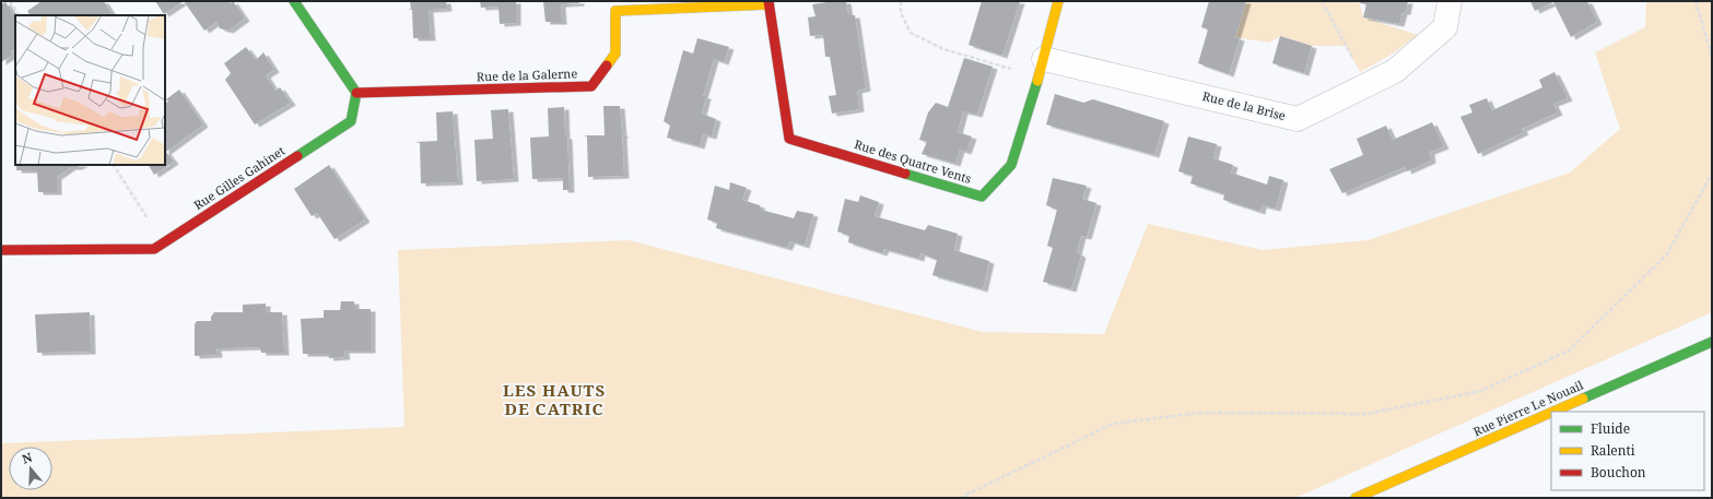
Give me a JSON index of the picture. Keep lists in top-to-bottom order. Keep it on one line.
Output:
{"streets":{"street":["Rue de la Galerne","Rue de la Brise","Rue des Quatre Vents","Rue Gilles Gahinet","Rue Pierre Le Nouail"]},"crossings":[["Rue de la Galerne","Rue des Quatre Vents"],["Rue de la Galerne","Rue Gilles Gahinet"],["Rue de la Brise","Rue des Quatre Vents"]],"districts":["LES HAUTS DE CATRIC"],"legend":["Fluide","Ralenti","Bouchon"],"north":"top"}
